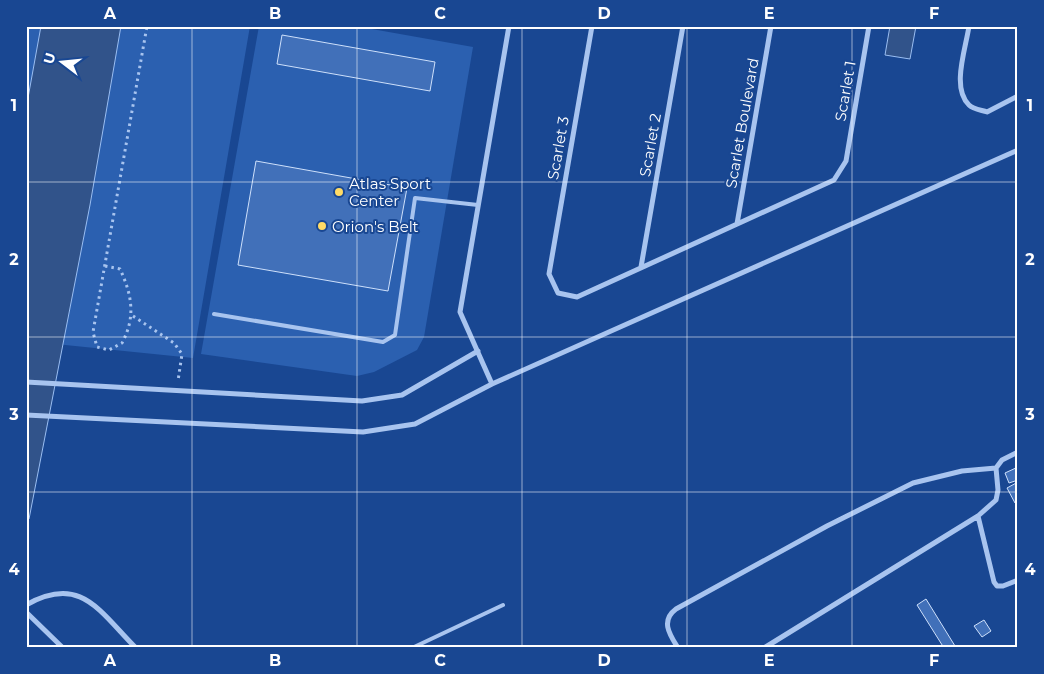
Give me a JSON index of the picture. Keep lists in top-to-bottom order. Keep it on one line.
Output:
{"streets":{"street":["Scarlet 1","Scarlet Boulevard","Scarlet 2","Scarlet 3"]},"crossings":[["Scarlet 1","Scarlet Boulevard"],["Scarlet 2","Scarlet 3"]],"places":["Atlas Sport Center","Orion's Belt"],"north":"left","grid":{"columns":["A","B","C","D","E","F"],"rows":["1","2","3","4"]}}
